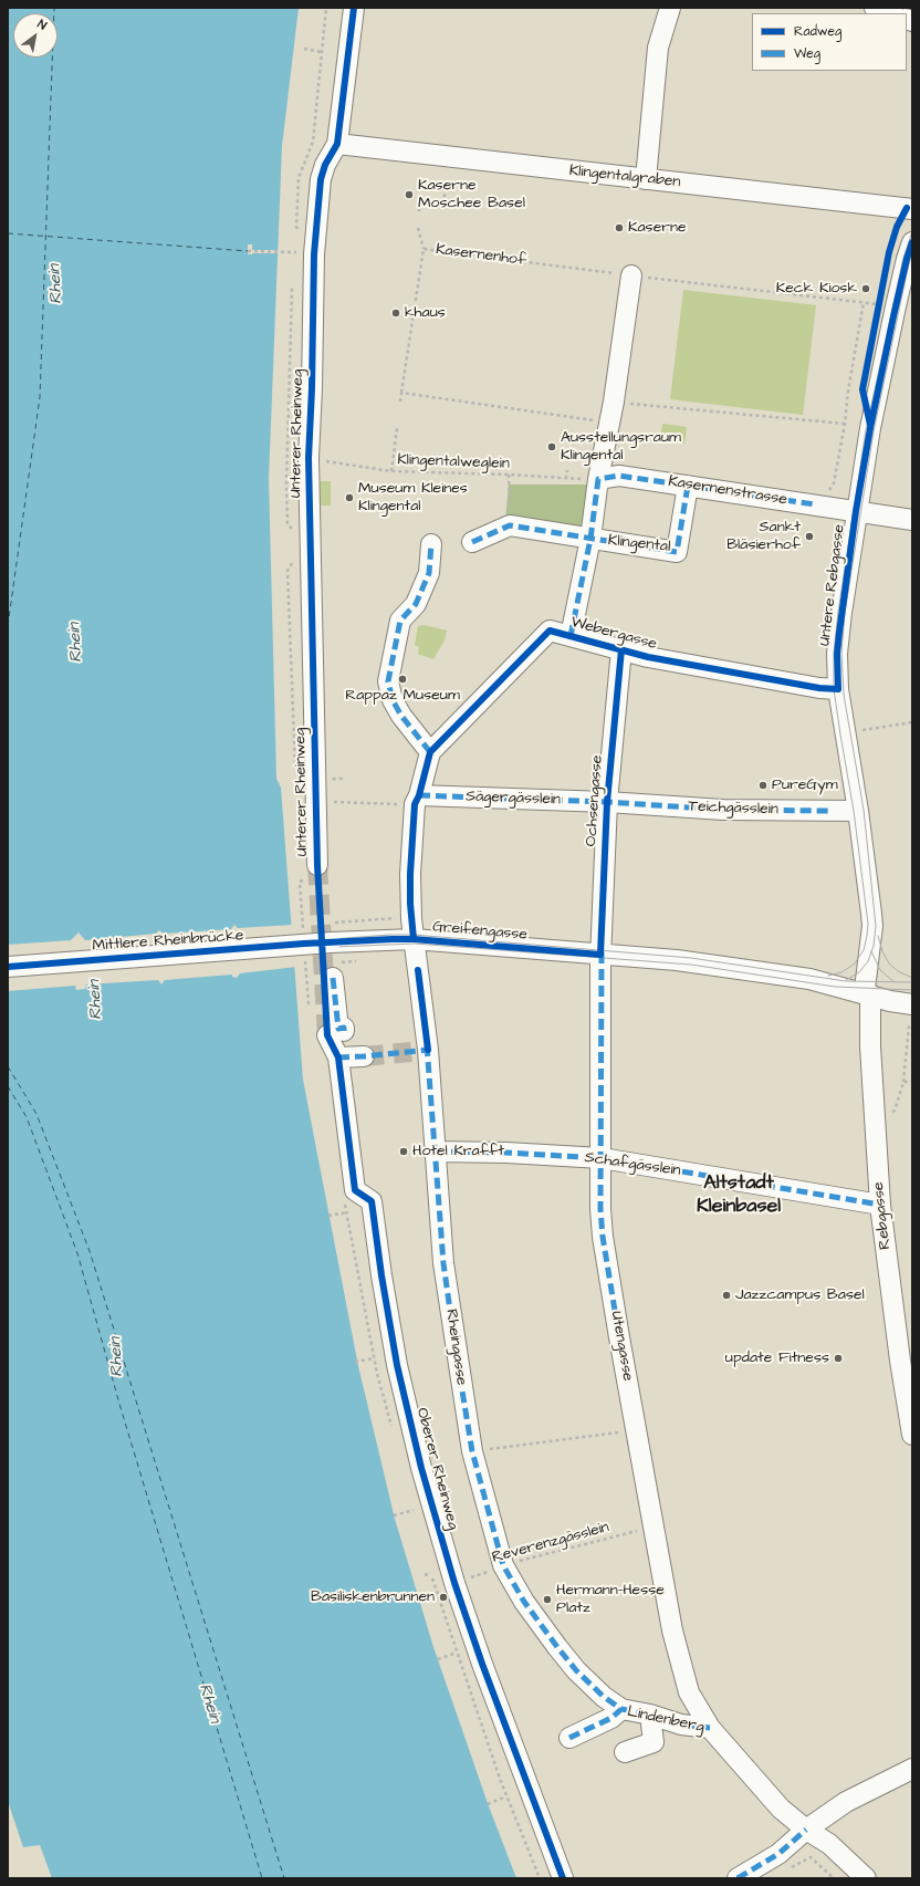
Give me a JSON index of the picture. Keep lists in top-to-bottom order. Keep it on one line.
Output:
{"streets":{"street":["Klingentalgraben","Unterer Rheinweg","Kasernenstrasse","Klingental","Untere Rebgasse","Webergasse","Sägergässlein","Ochsengasse","Teichgässlein","Greifengasse","Mittlere Rheinbrücke","Schafgässlein","Rebgasse","Utengasse","Rheingasse","Oberer Rheinweg","Lindenberg"],"path":["Kasernenhof","Klingentalweglein","Reverenzgässlein"]},"crossings":[["Klingentalgraben","Unterer Rheinweg"],["Unterer Rheinweg","Klingentalweglein"],["Klingentalweglein","Kasernenstrasse"],["Klingentalweglein","Klingental"],["Kasernenstrasse","Klingental"],["Kasernenstrasse","Untere Rebgasse"],["Klingental","Webergasse"],["Untere Rebgasse","Webergasse"],["Untere Rebgasse","Teichgässlein"],["Untere Rebgasse","Greifengasse"],["Untere Rebgasse","Rebgasse"],["Webergasse","Ochsengasse"],["Webergasse","Rheingasse"],["Sägergässlein","Ochsengasse"],["Sägergässlein","Teichgässlein"],["Sägergässlein","Rheingasse"],["Ochsengasse","Teichgässlein"],["Ochsengasse","Greifengasse"],["Ochsengasse","Utengasse"],["Greifengasse","Mittlere Rheinbrücke"],["Greifengasse","Rebgasse"],["Greifengasse","Utengasse"],["Greifengasse","Rheingasse"],["Schafgässlein","Rebgasse"],["Schafgässlein","Utengasse"],["Schafgässlein","Rheingasse"],["Utengasse","Reverenzgässlein"],["Utengasse","Lindenberg"],["Rheingasse","Reverenzgässlein"],["Rheingasse","Lindenberg"],["Oberer Rheinweg","Reverenzgässlein"]],"districts":["Altstadt Kleinbasel"],"water":["Rhein"],"places":["Kaserne Moschee Basel","Kaserne","Keck Kiosk","khaus","Ausstellungsraum Klingental","Museum Kleines Klingental","Sankt Bläsierhof","Rappaz Museum","PureGym","Hotel Krafft","Jazzcampus Basel","update Fitness","Basiliskenbrunnen","Hermann-Hesse Platz"],"legend":["Radweg","Weg"],"north":"top right"}
